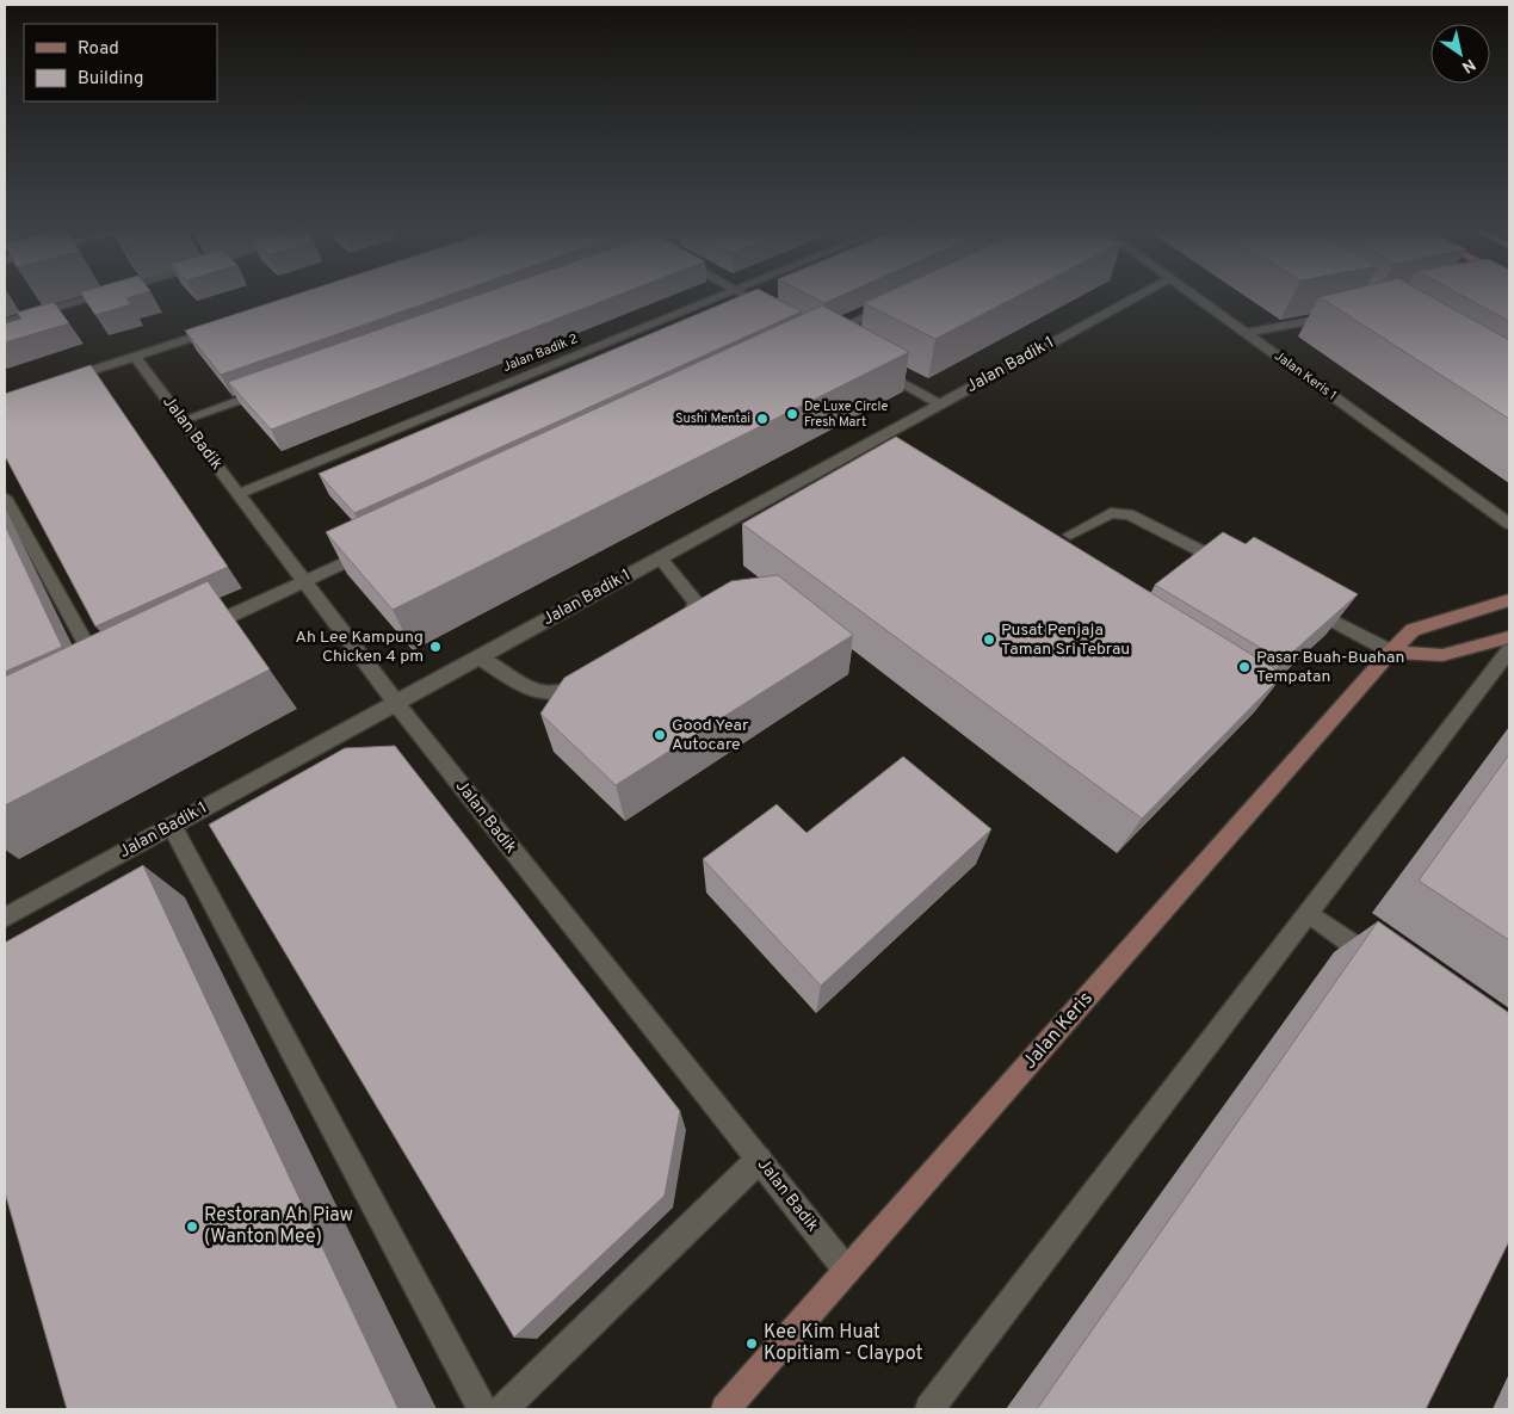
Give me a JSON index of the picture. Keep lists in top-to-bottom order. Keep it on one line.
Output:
{"streets":{"street":["Jalan Badik 2","Jalan Badik 1","Jalan Keris 1","Jalan Badik","Jalan Keris"]},"crossings":[["Jalan Badik 2","Jalan Badik"],["Jalan Badik 1","Jalan Badik"],["Jalan Badik","Jalan Keris"]],"places":["De Luxe Circle Fresh Mart","Sushi Mentai","Pusat Penjaja Taman Sri Tebrau","Ah Lee Kampung Chicken 4 pm","Pasar Buah-Buahan Tempatan","Good Year Autocare","Restoran Ah Piaw (Wanton Mee)","Kee Kim Huat Kopitiam - Claypot"],"legend":["Road","Building"],"north":"bottom right"}
